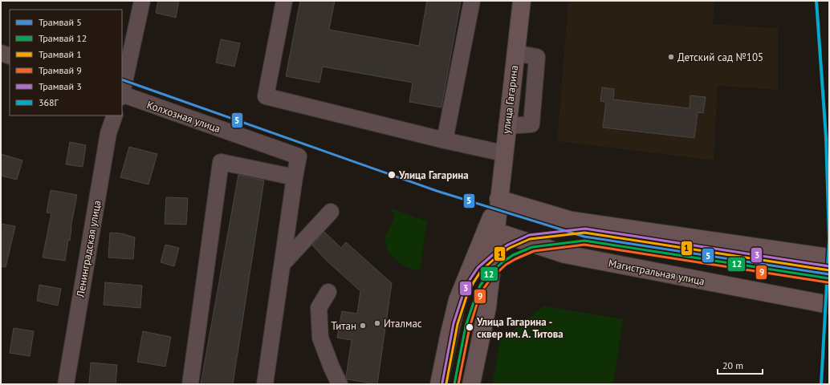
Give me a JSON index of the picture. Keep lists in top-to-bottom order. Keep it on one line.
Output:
{"streets":{"main road":["улица Гагарина","Магистральная улица"],"street":["Колхозная улица","Ленинградская улица"]},"crossings":[["улица Гагарина","Магистральная улица"]],"places":["Детский сад №105","Улица Гагарина","Италмас","Титан","Улица Гагарина - сквер им. А. Титова"],"lines":["transit line 368Г","tram line 5","tram line 3","tram line 1","tram line 12","tram line 9"],"legend":["Трамвай 5","Трамвай 12","Трамвай 1","Трамвай 9","Трамвай 3","368Г"],"scale_bar":"20 m"}
